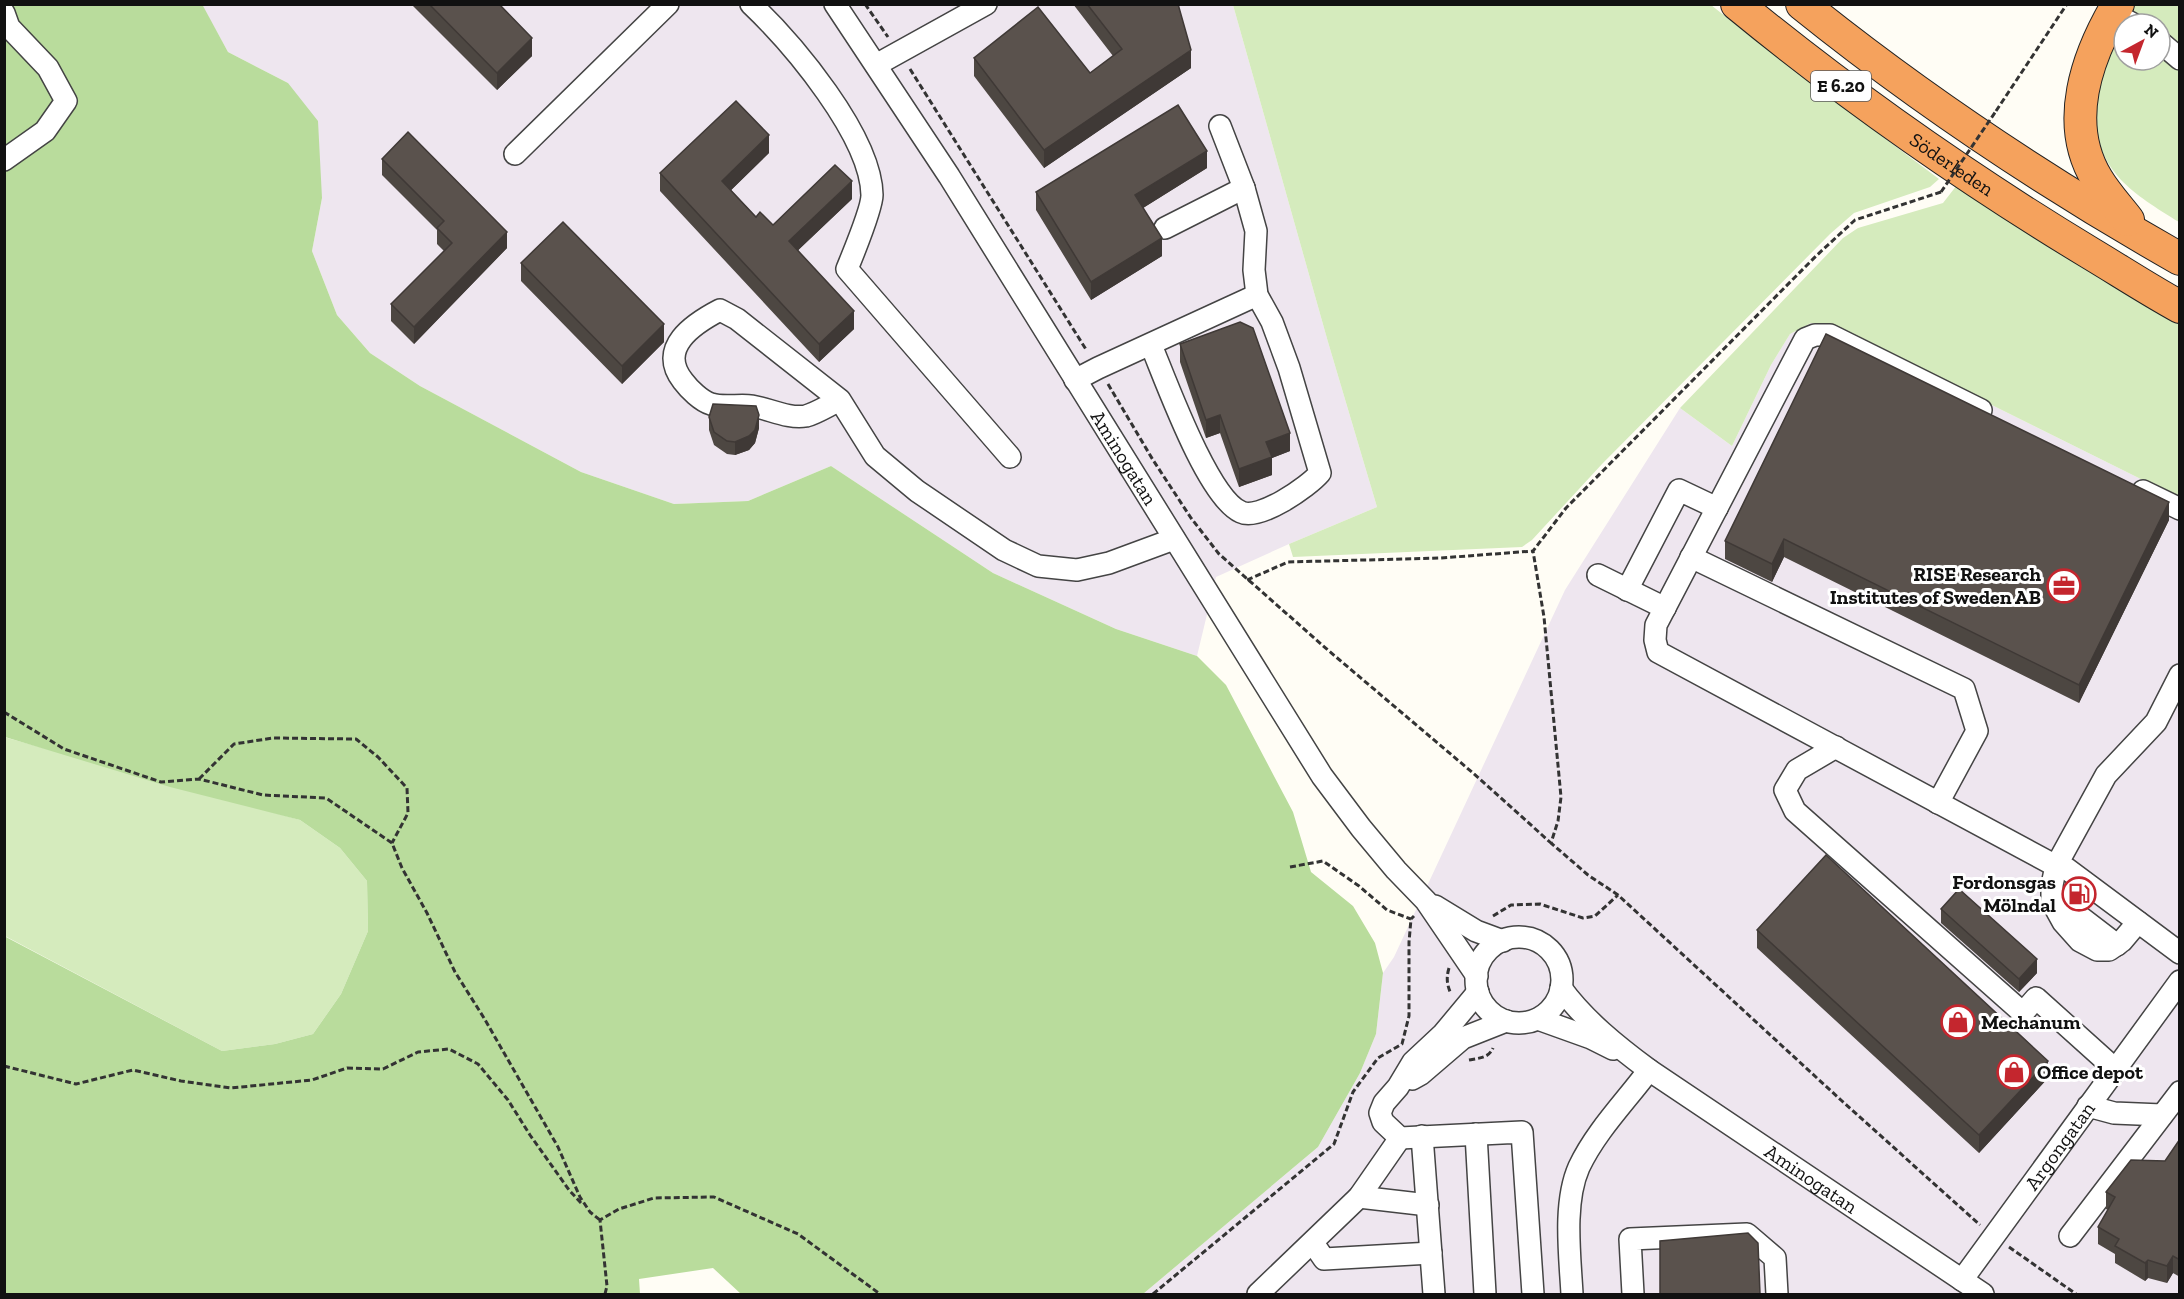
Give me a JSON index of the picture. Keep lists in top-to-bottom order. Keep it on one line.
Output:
{"streets":{"highway":["E 6.20","Söderleden"],"street":["Aminogatan","Argongatan"]},"crossings":[["Aminogatan","Argongatan"]],"places":{"office":["RISE Research Institutes of Sweden AB"],"fuel station":["Fordonsgas Mölndal"],"shop":["Mechanum","Office depot"]},"north":"top right"}
